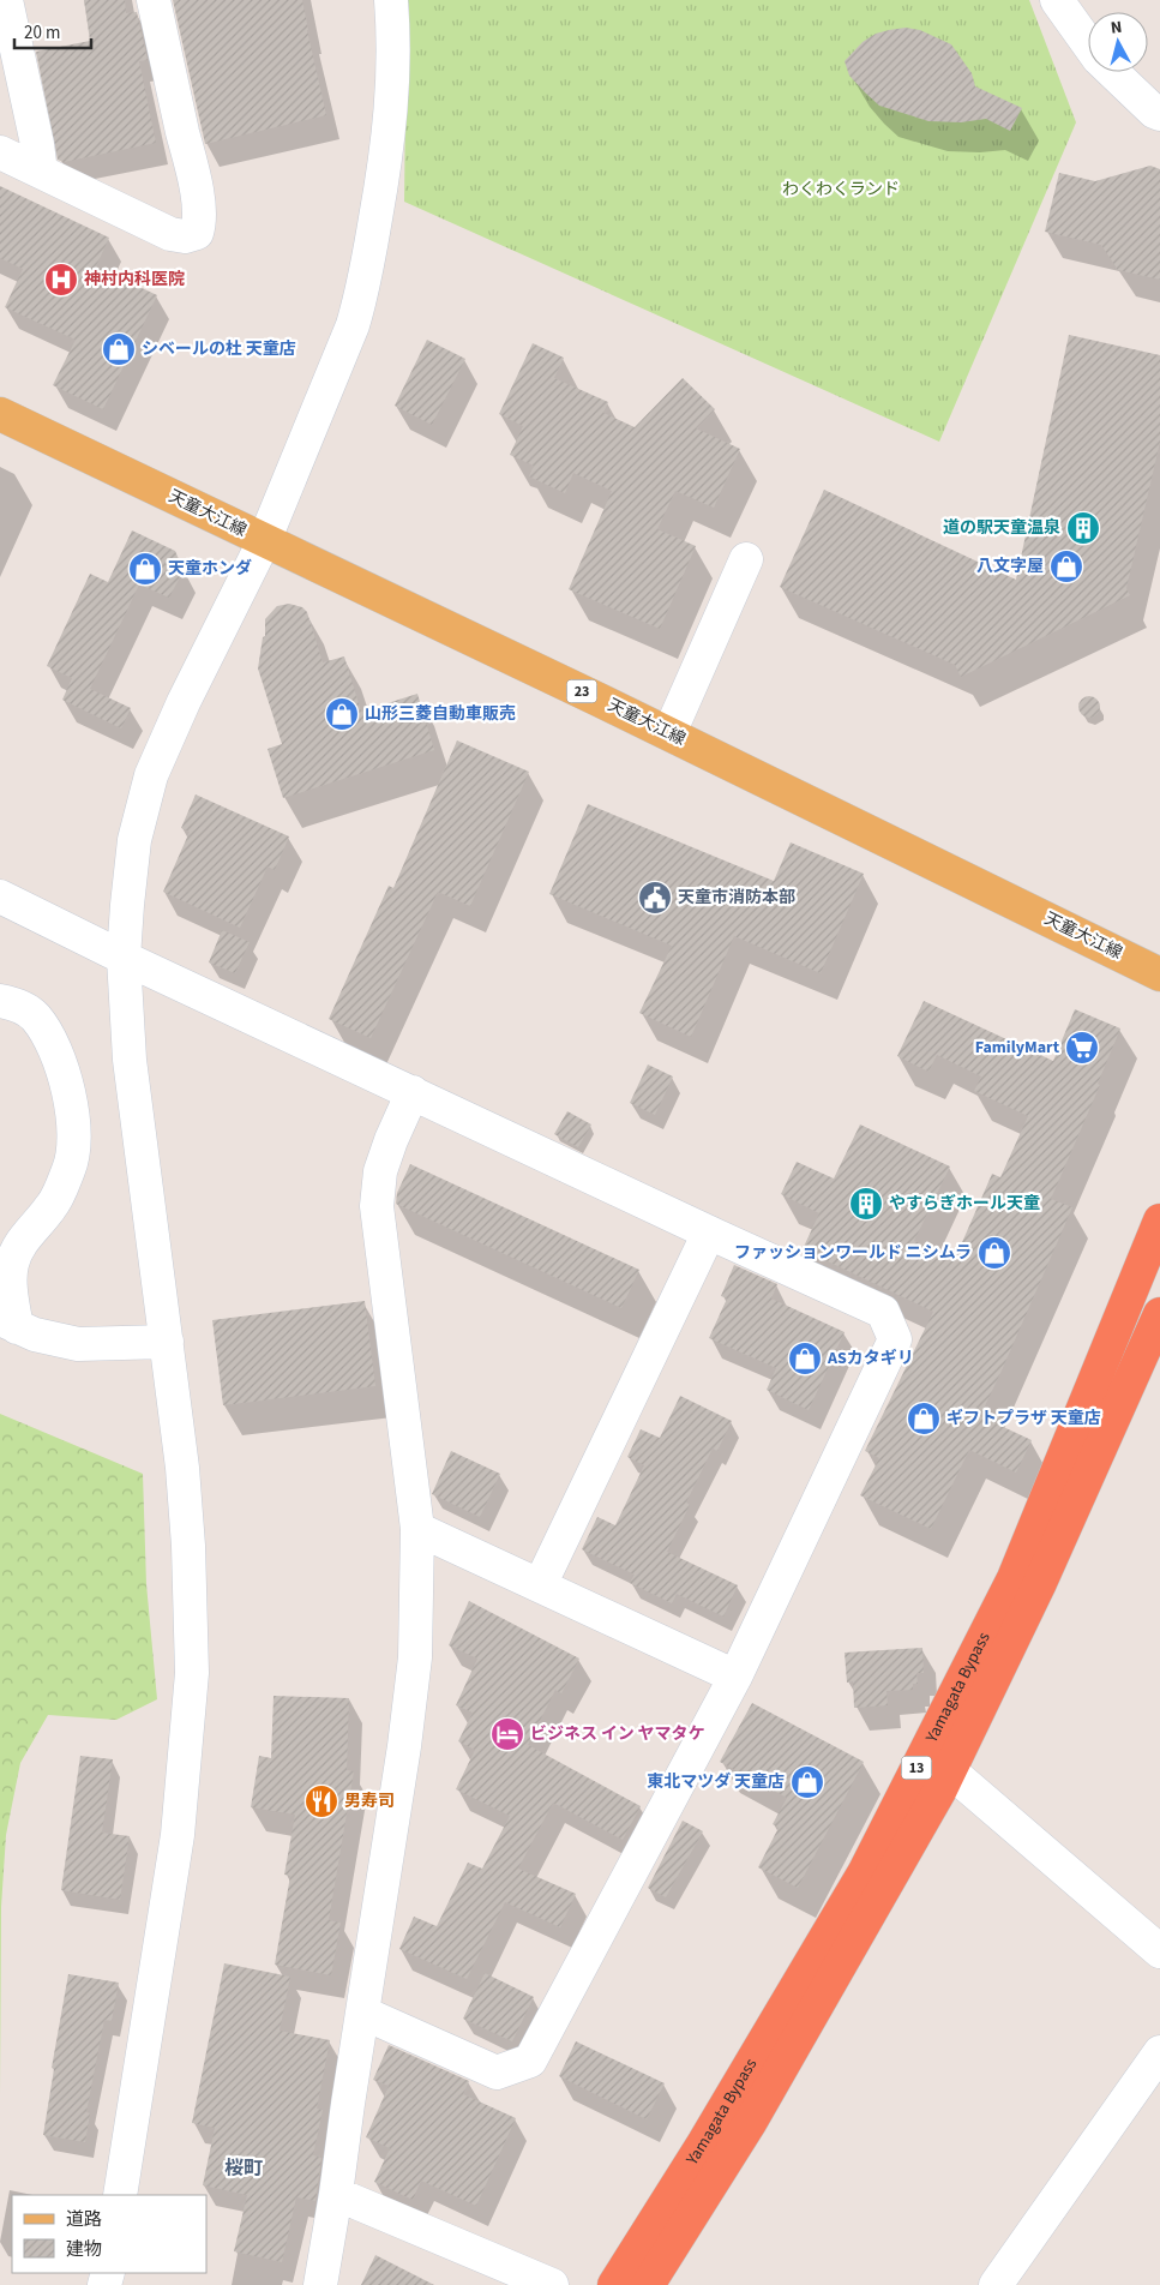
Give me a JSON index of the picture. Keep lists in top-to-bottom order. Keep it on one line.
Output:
{"streets":{"highway":["Yamagata Bypass","13"],"main road":["天童大江線","23"]},"districts":["桜町"],"parks":["わくわくランド"],"places":{"hospital":["神村内科医院"],"shop":["シベールの杜 天童店","八文字屋","天童ホンダ","山形三菱自動車販売","ファッションワールド ニシムラ","ASカタギリ","ギフトプラザ 天童店","東北マツダ 天童店"],"building":["道の駅天童温泉","やすらぎホール天童"],"public building":["天童市消防本部"],"supermarket":["FamilyMart"],"hotel":["ビジネス イン ヤマタケ"],"restaurant":["男寿司"]},"legend":["道路","建物"],"scale_bar":"20 m","north":"top"}
